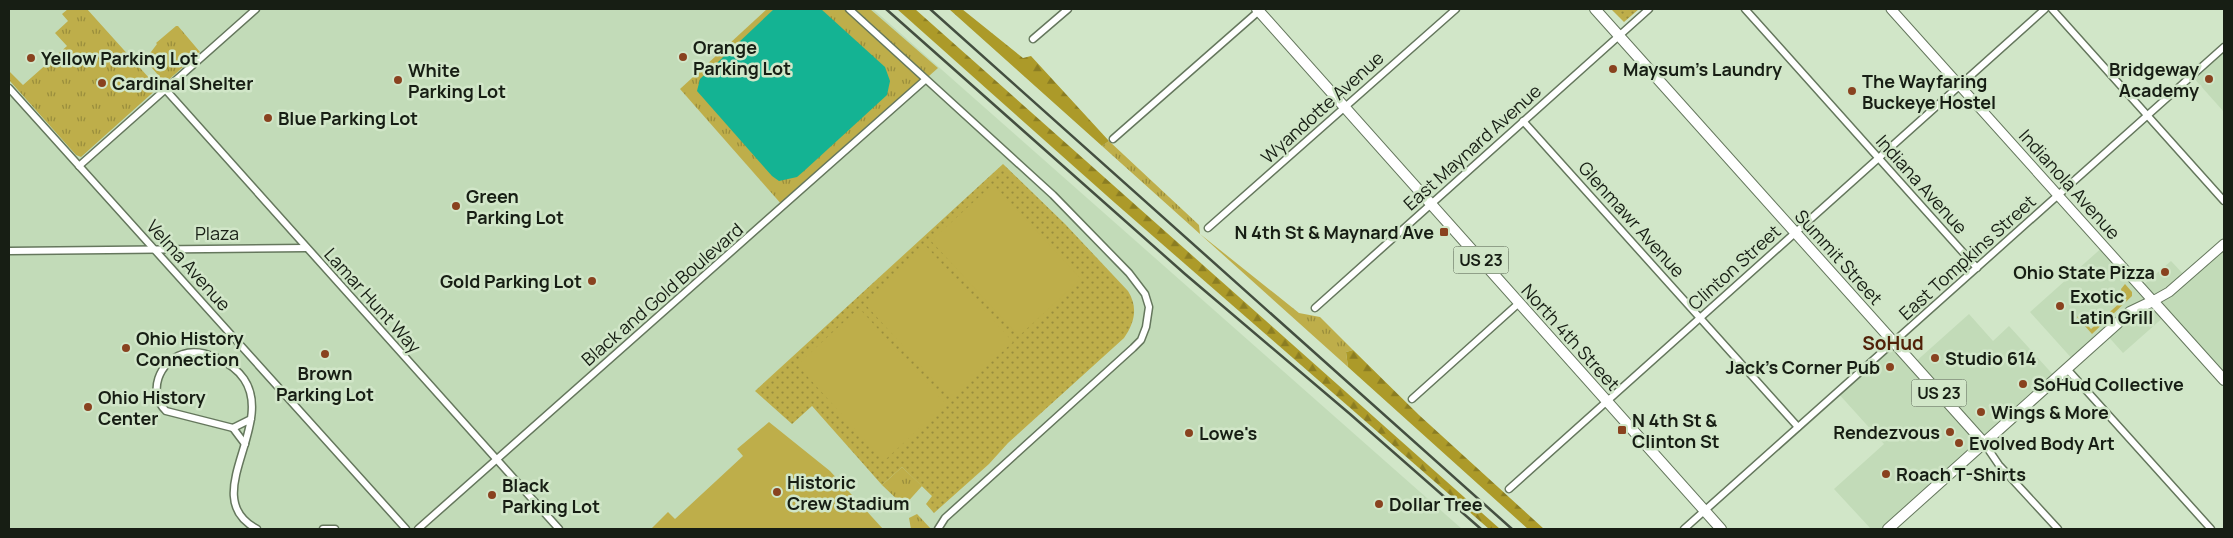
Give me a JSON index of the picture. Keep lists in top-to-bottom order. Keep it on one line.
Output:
{"streets":{"main road":["Indianola Avenue","Summit Street","US 23","North 4th Street"],"street":["Wyandotte Avenue","East Maynard Avenue","Indiana Avenue","Glenmawr Avenue","Plaza","East Tompkins Street","Velma Avenue","Clinton Street","Black and Gold Boulevard","Lamar Hunt Way"]},"crossings":[["Wyandotte Avenue","North 4th Street"],["East Maynard Avenue","Glenmawr Avenue"],["East Maynard Avenue","Summit Street"],["East Maynard Avenue","North 4th Street"],["Indiana Avenue","East Tompkins Street"],["Indiana Avenue","Clinton Street"],["Indianola Avenue","East Tompkins Street"],["Indianola Avenue","Clinton Street"],["Glenmawr Avenue","East Tompkins Street"],["Glenmawr Avenue","Clinton Street"],["Plaza","Velma Avenue"],["Plaza","Lamar Hunt Way"],["Summit Street","East Tompkins Street"],["Summit Street","Clinton Street"],["East Tompkins Street","North 4th Street"],["Clinton Street","North 4th Street"],["Black and Gold Boulevard","Lamar Hunt Way"]],"districts":["SoHud"],"places":{"other":["Orange Parking Lot","Yellow Parking Lot","Maysum's Laundry","Bridgeway Academy","White Parking Lot","Cardinal Shelter","The Wayfaring Buckeye Hostel","Blue Parking Lot","Green Parking Lot","Ohio State Pizza","Gold Parking Lot","Exotic Latin Grill","Ohio History Connection","Brown Parking Lot","Studio 614","Jack's Corner Pub","SoHud Collective","Ohio History Center","Wings & More","Rendezvous","Lowe's","Evolved Body Art","Roach T-Shirts","Historic Crew Stadium","Black Parking Lot","Dollar Tree"],"transit":["N 4th St & Maynard Ave","N 4th St & Clinton St"]}}
